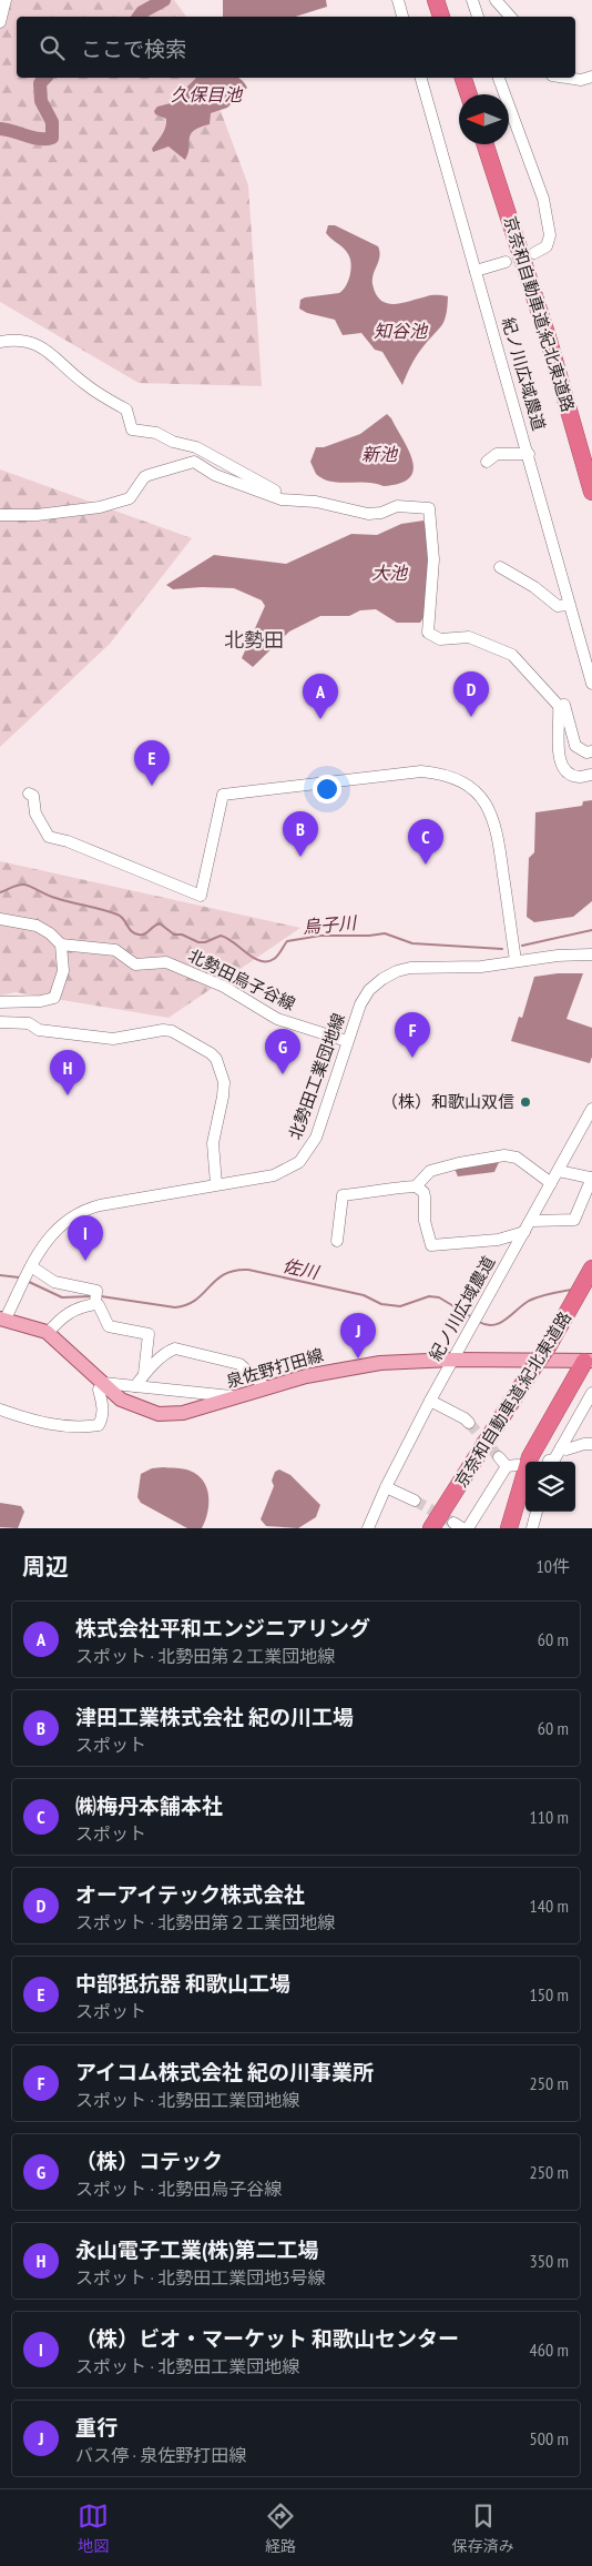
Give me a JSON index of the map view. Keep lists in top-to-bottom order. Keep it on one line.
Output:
{"streets":{"highway":["京奈和自動車道;紀北東道路"],"main road":["泉佐野打田線"],"street":["紀ノ川広域農道","北勢田烏子谷線","北勢田工業団地線"]},"crossings":[["紀ノ川広域農道","泉佐野打田線"],["北勢田烏子谷線","北勢田工業団地線"],["北勢田工業団地線","泉佐野打田線"]],"districts":["北勢田"],"water":["久保目池","知谷池","新池","大池","烏子川","佐川"],"places":["（株）和歌山双信"],"north":"left","page":{"search":"ここで検索","pins":["D","A","E","B","C","F","G","H","I","J"],"heading":["周辺","10件"],"list":[{"mark":"A","name":"株式会社平和エンジニアリング","note":"スポット · 北勢田第２工業団地線","value":"60 m"},{"mark":"B","name":"津田工業株式会社 紀の川工場","note":"スポット","value":"60 m"},{"mark":"C","name":"㈱梅丹本舗本社","note":"スポット","value":"110 m"},{"mark":"D","name":"オーアイテック株式会社","note":"スポット · 北勢田第２工業団地線","value":"140 m"},{"mark":"E","name":"中部抵抗器 和歌山工場","note":"スポット","value":"150 m"},{"mark":"F","name":"アイコム株式会社 紀の川事業所","note":"スポット · 北勢田工業団地線","value":"250 m"},{"mark":"G","name":"（株）コテック","note":"スポット · 北勢田烏子谷線","value":"250 m"},{"mark":"H","name":"永山電子工業(株)第二工場","note":"スポット · 北勢田工業団地3号線","value":"350 m"},{"mark":"I","name":"（株）ビオ・マーケット 和歌山センター","note":"スポット · 北勢田工業団地線","value":"460 m"},{"mark":"J","name":"重行","note":"バス停 · 泉佐野打田線","value":"500 m"}],"nav":["地図","経路","保存済み"]}}
